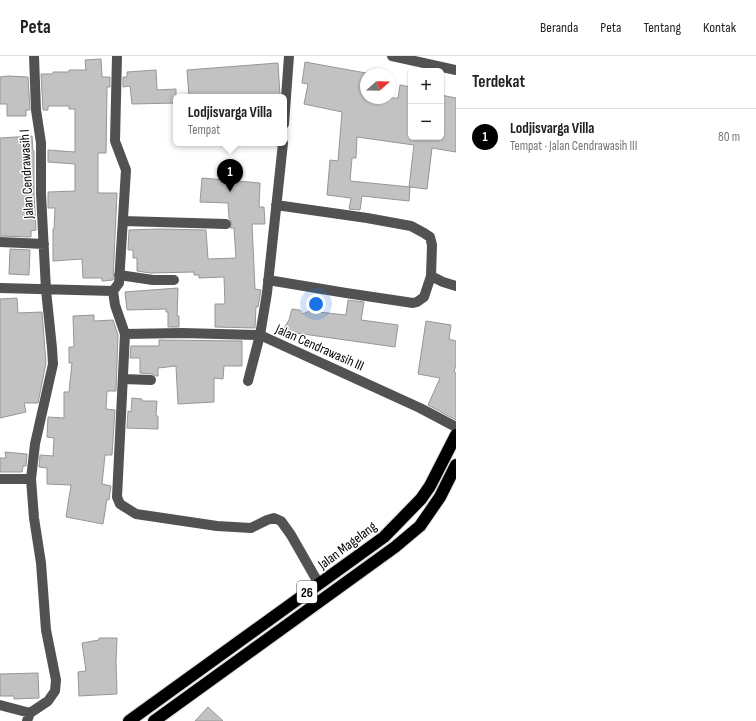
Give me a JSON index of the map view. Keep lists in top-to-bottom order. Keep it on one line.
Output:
{"streets":{"highway":["Jalan Magelang","26"],"street":["Jalan Cendrawasih I","Jalan Cendrawasih III"]},"north":"right","page":{"header":"Peta","nav":["Beranda","Peta","Tentang","Kontak"],"heading":"Terdekat","map_buttons":["+","−"],"popup":["Lodjisvarga Villa","Tempat"],"list":[{"mark":"1","name":"Lodjisvarga Villa","note":"Tempat · Jalan Cendrawasih III","value":"80 m"}],"pins":"1"}}
